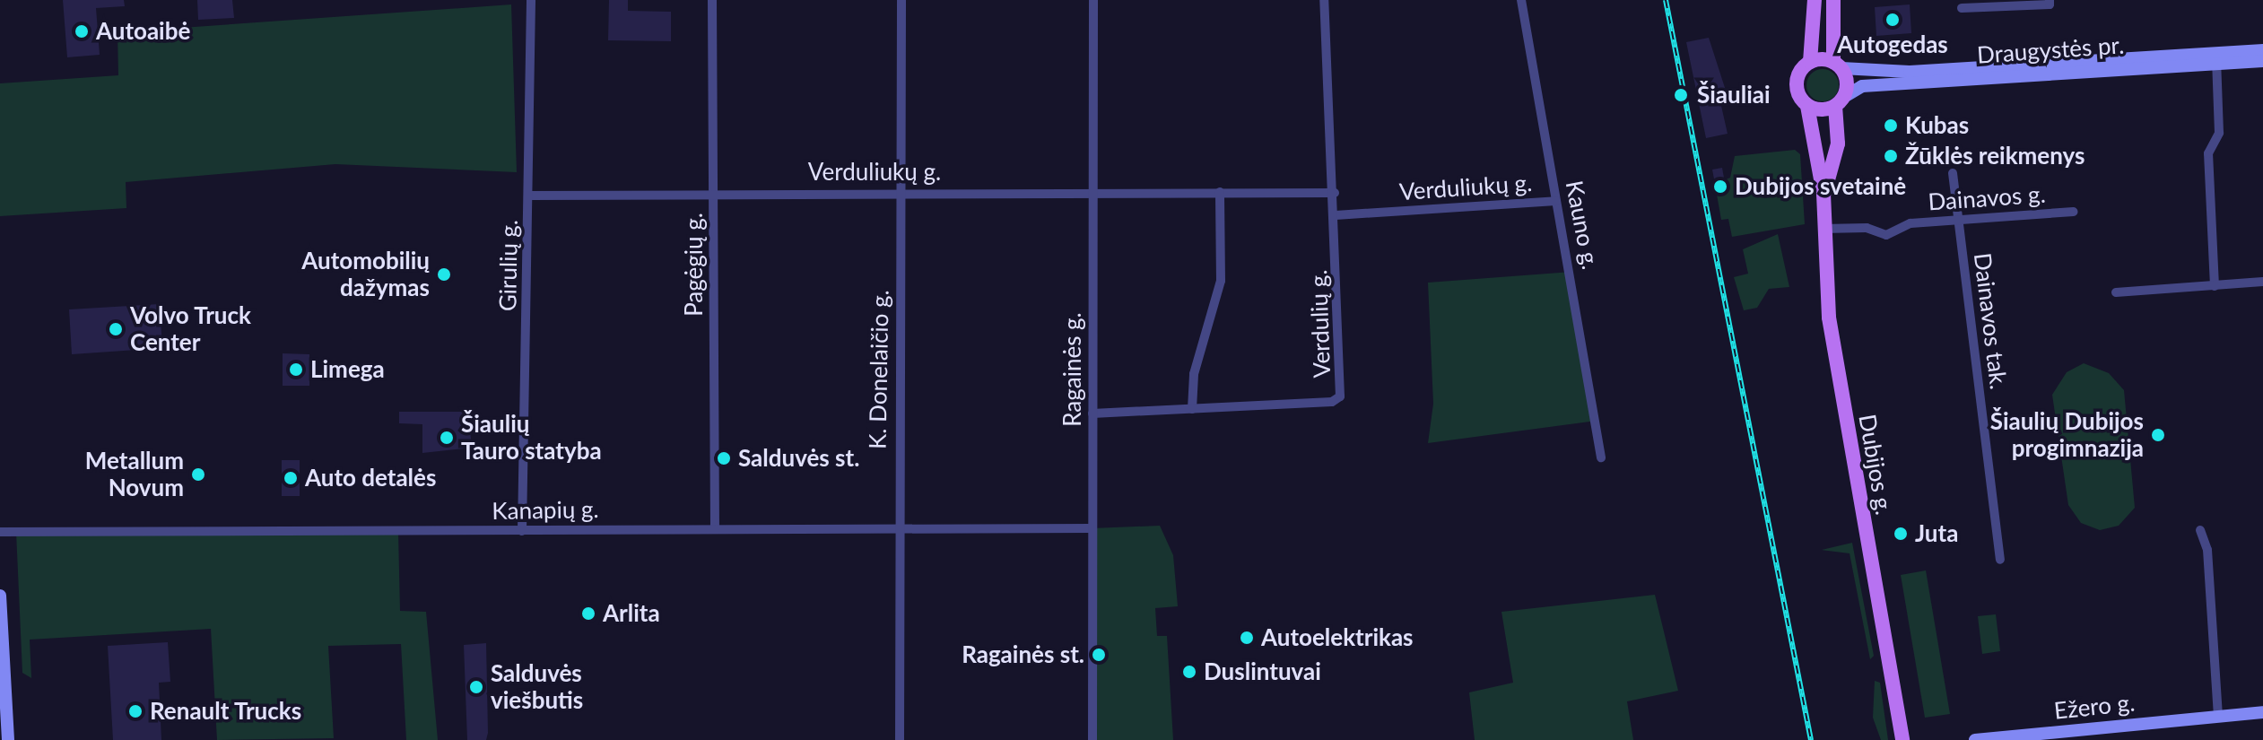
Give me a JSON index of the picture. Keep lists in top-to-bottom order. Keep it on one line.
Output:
{"streets":{"main road":["Draugystės pr.","Dubijos g.","Ežero g."],"street":["Verduliukų g.","Dainavos g.","Kauno g.","Pagėgių g.","Girulių g.","Dainavos tak.","Verdulių g.","K. Donelaičio g.","Ragainės g.","Kanapių g."]},"crossings":[["Draugystės pr.","Dubijos g."],["Verduliukų g.","Kauno g."],["Verduliukų g.","Pagėgių g."],["Verduliukų g.","Girulių g."],["Verduliukų g.","Verdulių g."],["Verduliukų g.","K. Donelaičio g."],["Verduliukų g.","Ragainės g."],["Dainavos g.","Dainavos tak."],["Dainavos g.","Dubijos g."],["Pagėgių g.","Kanapių g."],["Girulių g.","Kanapių g."],["Verdulių g.","Ragainės g."],["K. Donelaičio g.","Kanapių g."],["Ragainės g.","Kanapių g."]],"places":["Autogedas","Autoaibė","Šiauliai","Kubas","Žūklės reikmenys","Dubijos svetainė","Automobilių dažymas","Volvo Truck Center","Limega","Šiaulių Dubijos progimnazija","Šiaulių Tauro statyba","Salduvės st.","Metallum Novum","Auto detalės","Juta","Arlita","Autoelektrikas","Ragainės st.","Duslintuvai","Salduvės viešbutis","Renault Trucks"]}
